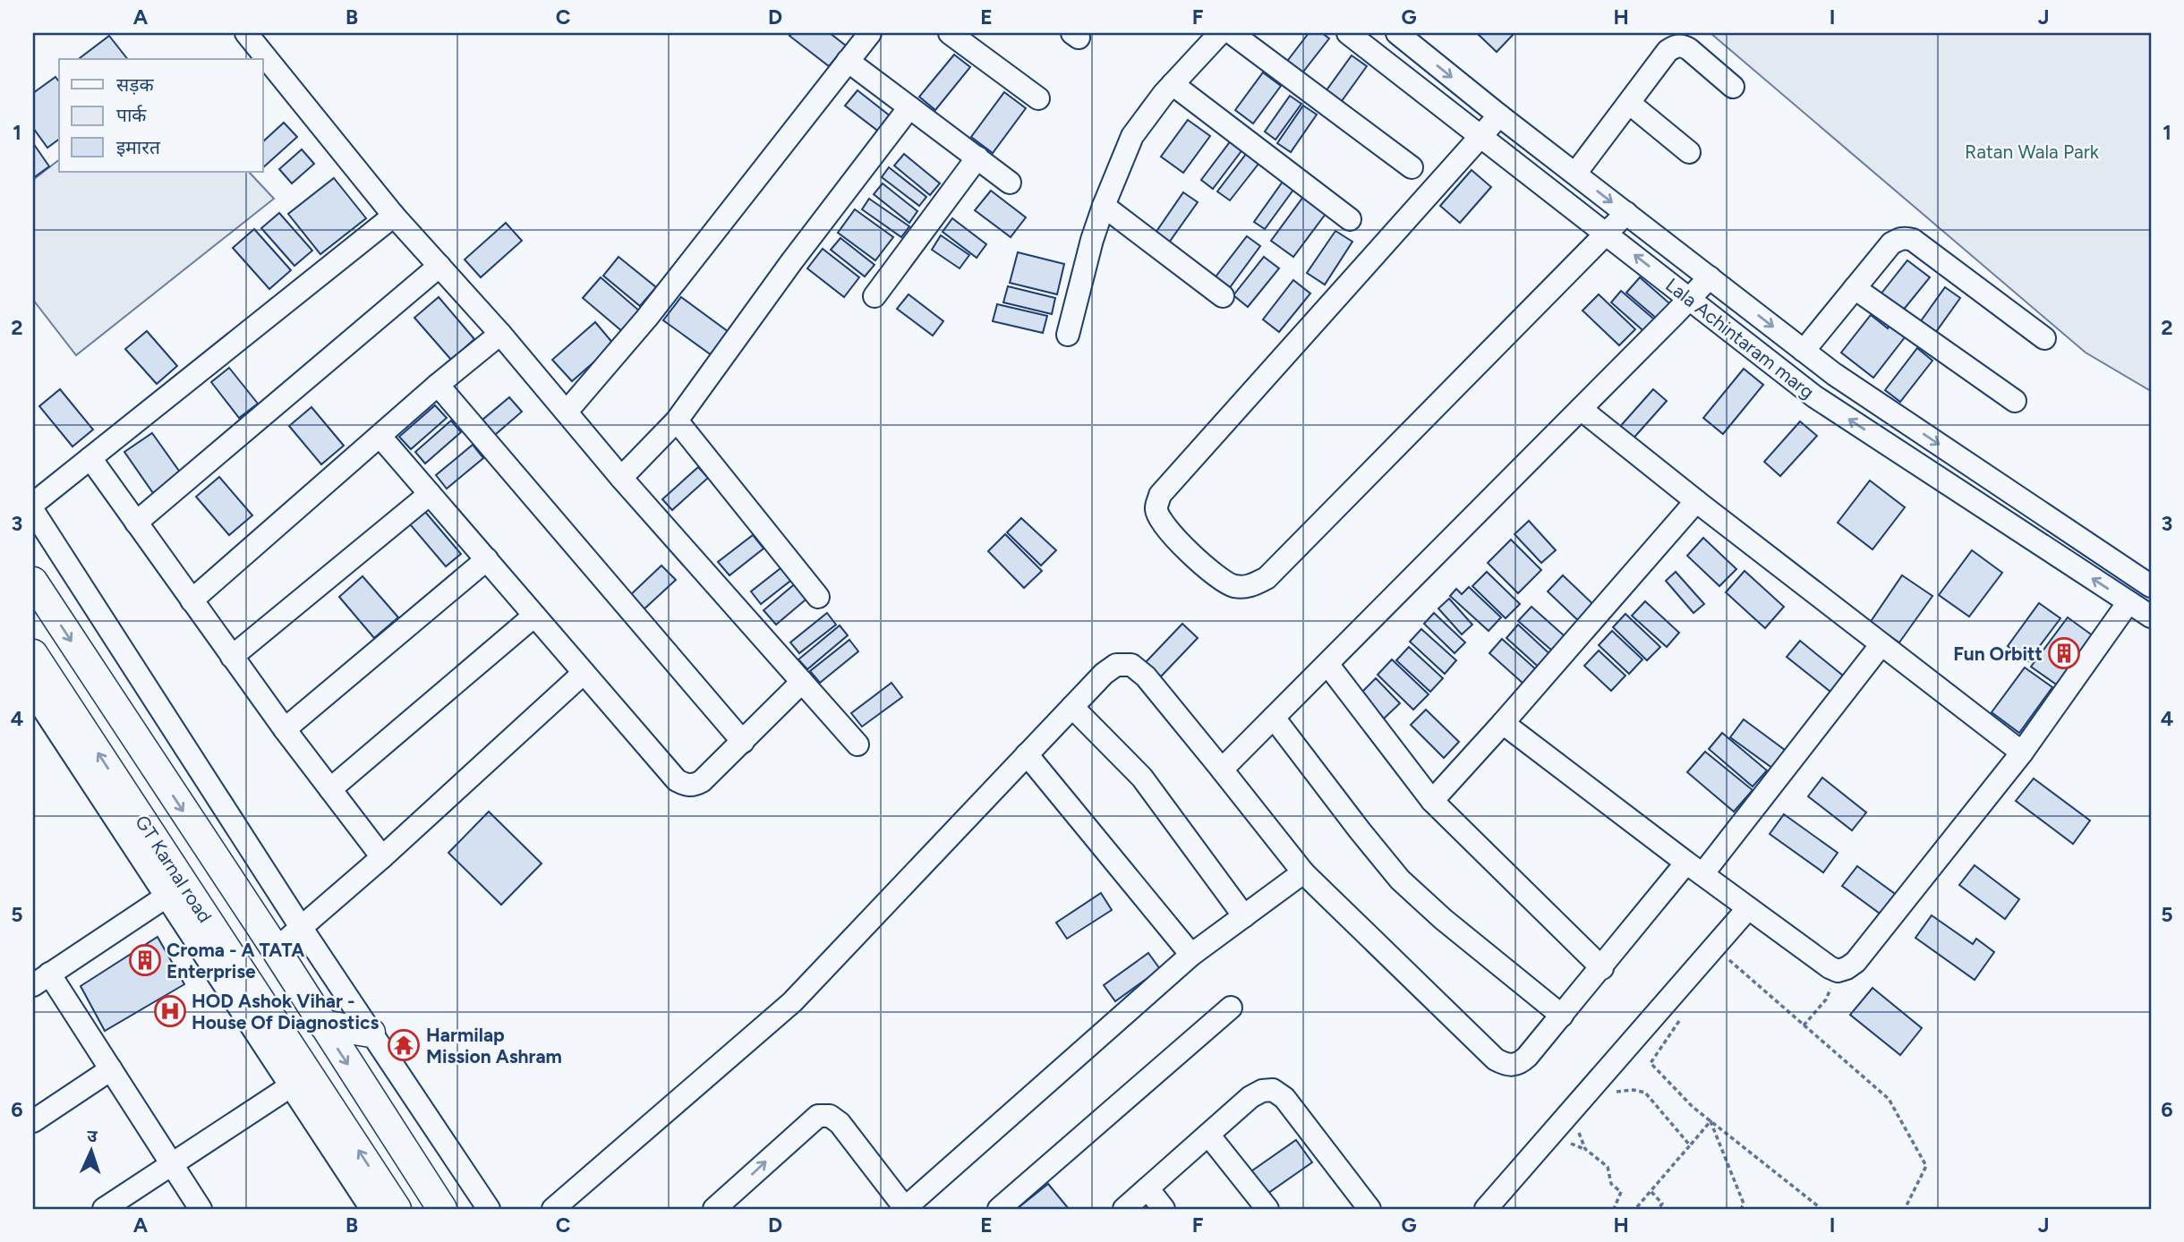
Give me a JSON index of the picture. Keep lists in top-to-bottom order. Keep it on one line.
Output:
{"streets":{"main road":["GT Karnal road"],"street":["Lala Achintaram marg"]},"parks":["Ratan Wala Park"],"places":{"building":["Fun Orbitt","Croma - A TATA Enterprise"],"hospital":["HOD Ashok Vihar - House Of Diagnostics"],"temple":["Harmilap Mission Ashram"]},"legend":["सड़क","पार्क","इमारत"],"north":"top","grid":{"columns":["A","B","C","D","E","F","G","H","I","J"],"rows":["1","2","3","4","5","6"]}}
